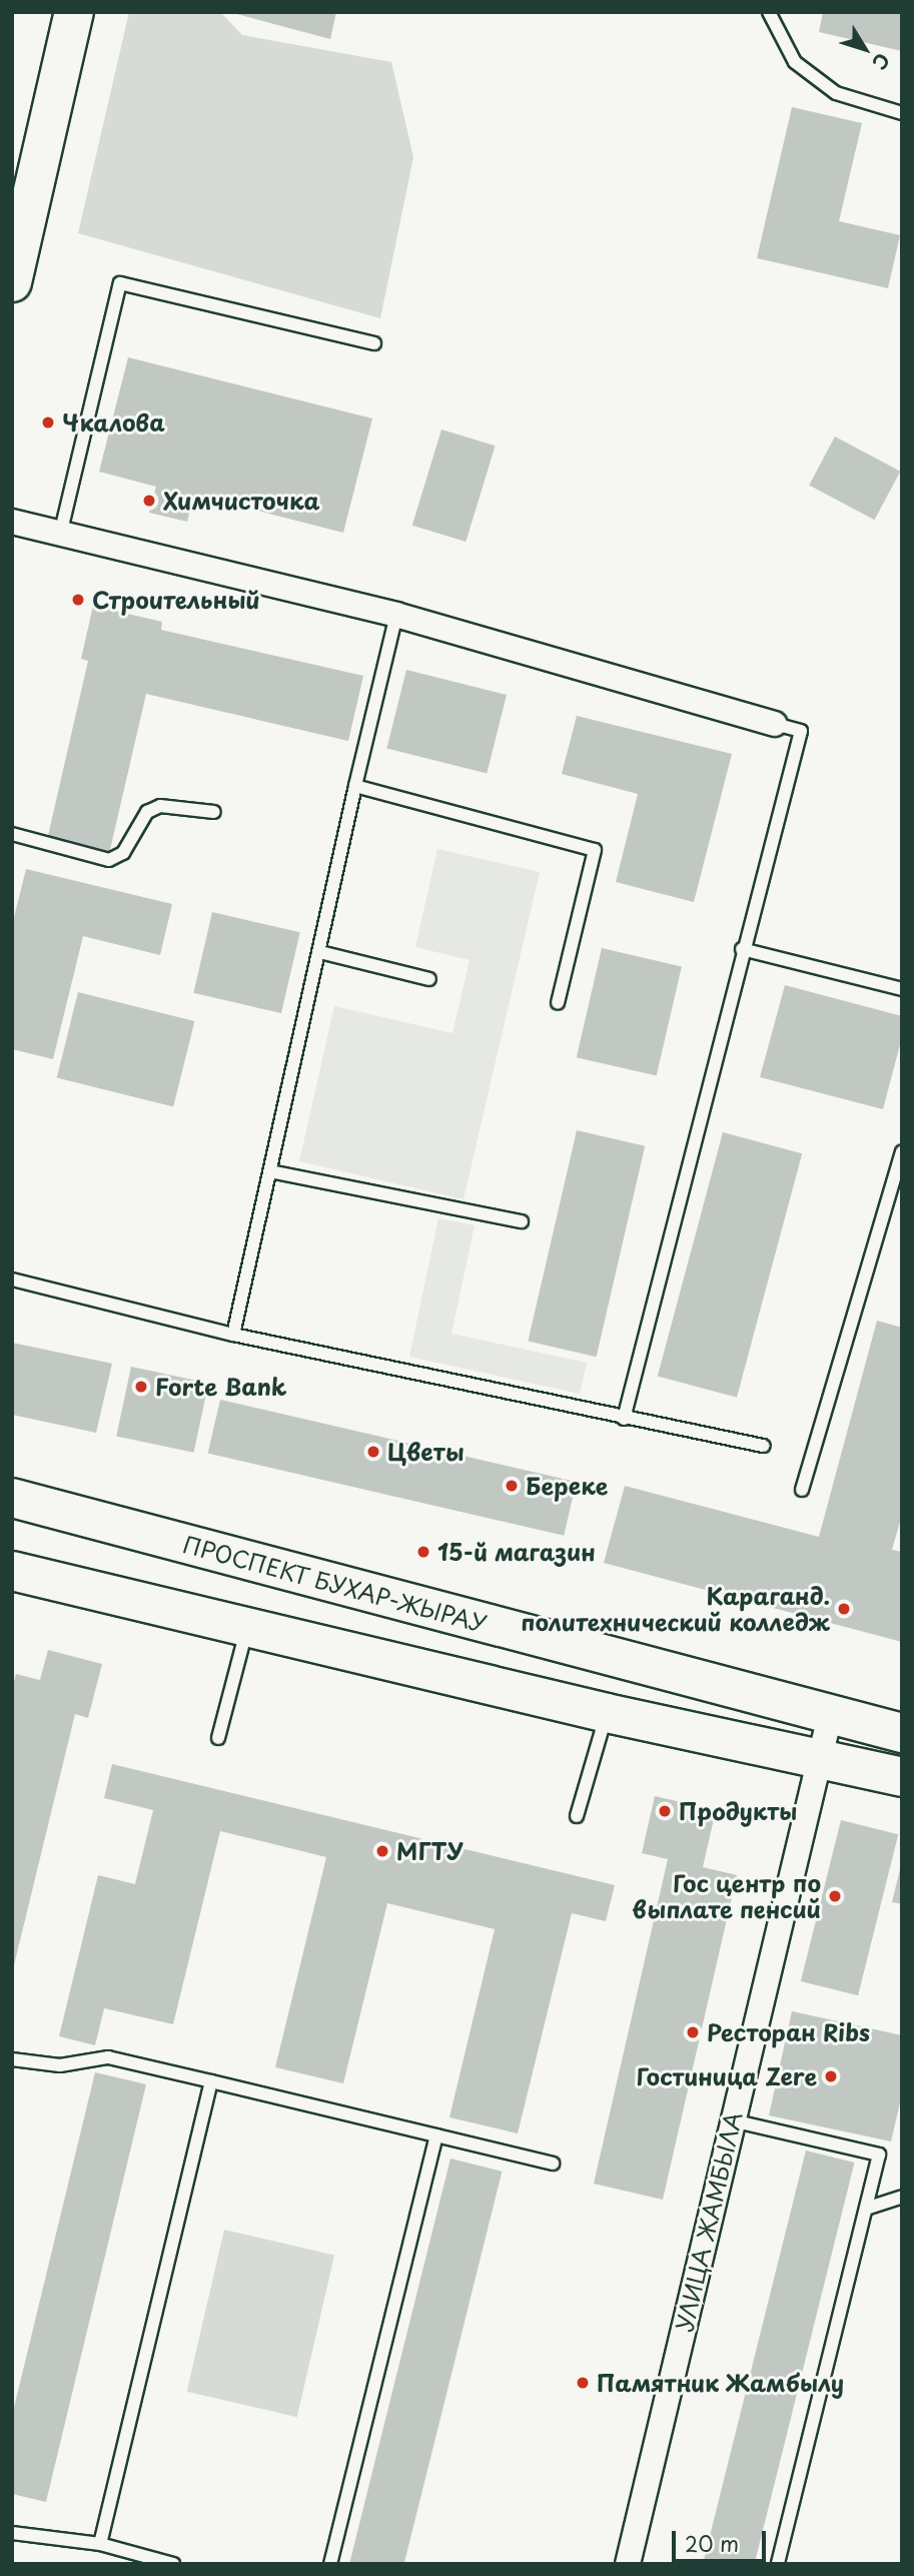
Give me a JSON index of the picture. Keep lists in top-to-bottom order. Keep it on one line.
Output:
{"streets":{"main road":["ПРОСПЕКТ БУХАР-ЖЫРАУ"],"street":["УЛИЦА ЖАМБЫЛА"]},"crossings":[["ПРОСПЕКТ БУХАР-ЖЫРАУ","УЛИЦА ЖАМБЫЛА"]],"places":["Чкалова","Химчисточка","Строительный","Forte Bank","Цветы","Береке","15-й магазин","Караганд. политехнический колледж","Продукты","МГТУ","Гос центр по выплате пенсий","Ресторан Ribs","Гостиница Zere","Памятник Жамбылу"],"scale_bar":"20 m","north":"bottom right"}
